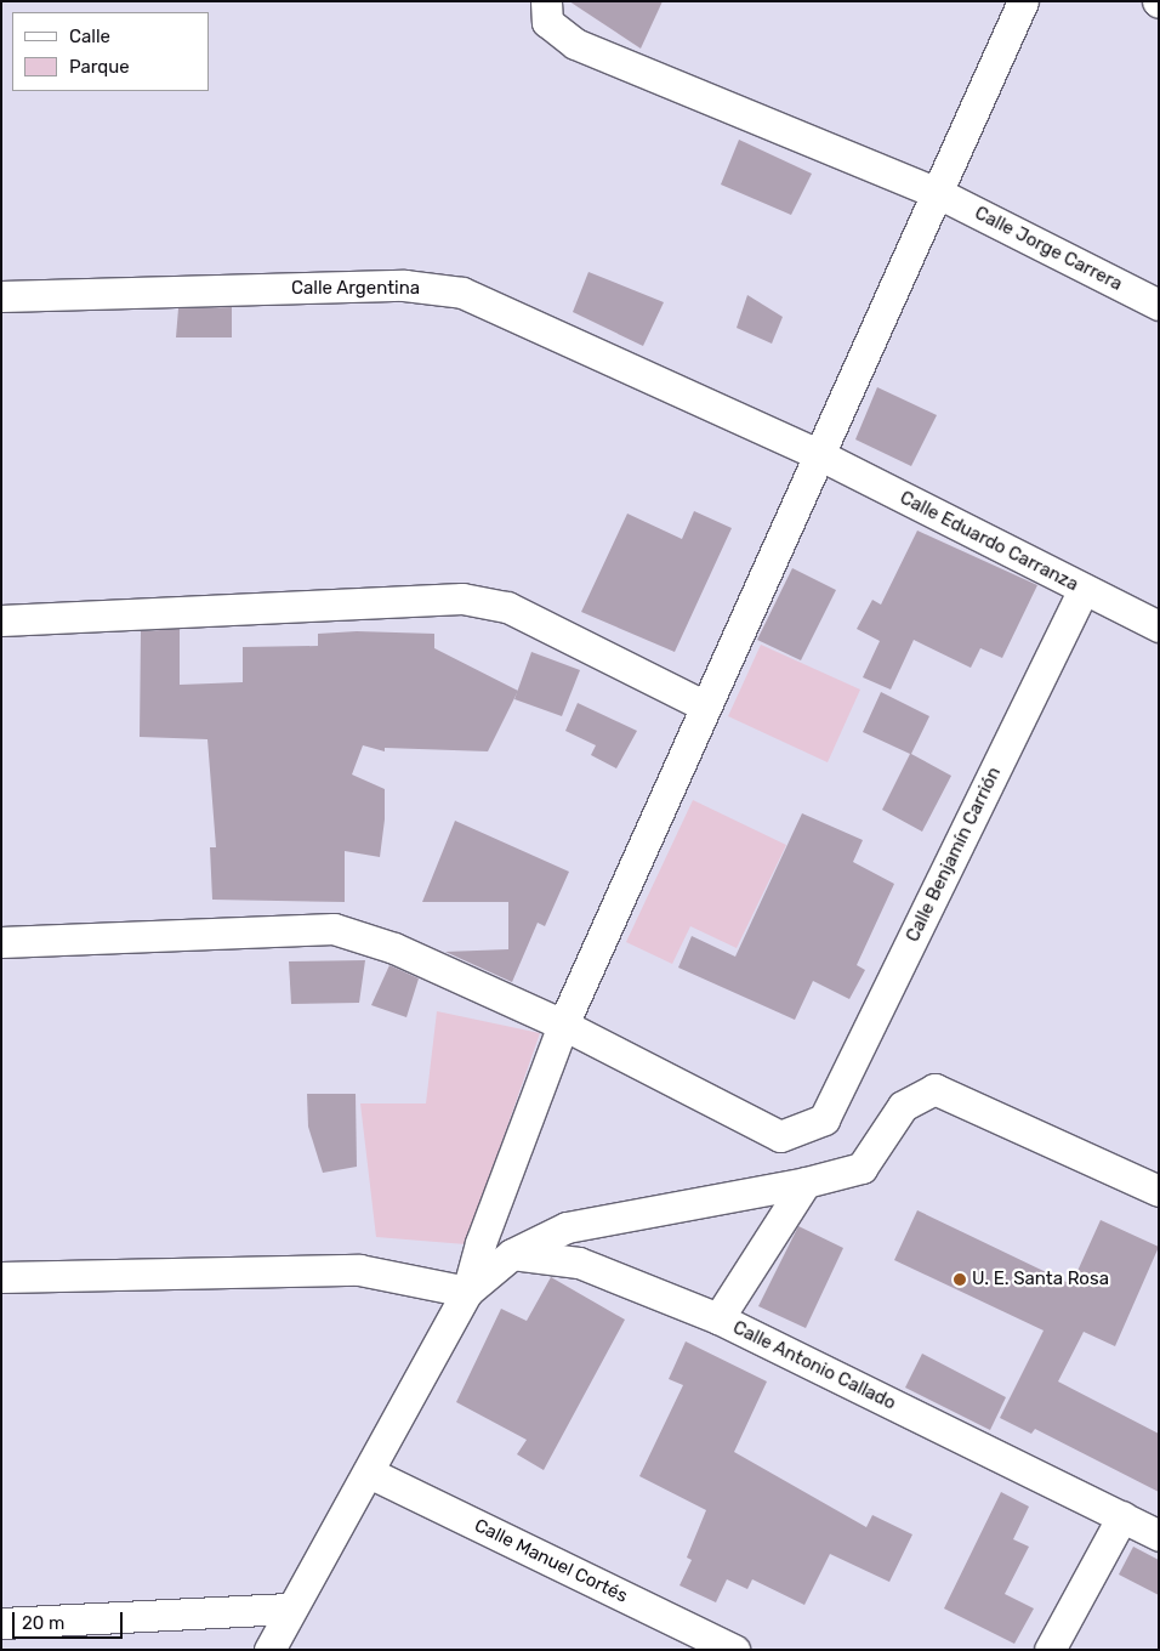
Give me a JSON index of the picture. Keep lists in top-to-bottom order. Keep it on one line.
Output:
{"streets":{"street":["Calle Jorge Carrera","Calle Argentina","Calle Eduardo Carranza","Calle Benjamín Carrión","Calle Antonio Callado","Calle Manuel Cortés"]},"crossings":[["Calle Argentina","Calle Eduardo Carranza"],["Calle Eduardo Carranza","Calle Benjamín Carrión"]],"places":["U. E. Santa Rosa"],"legend":["Calle","Parque"],"scale_bar":"20 m"}
